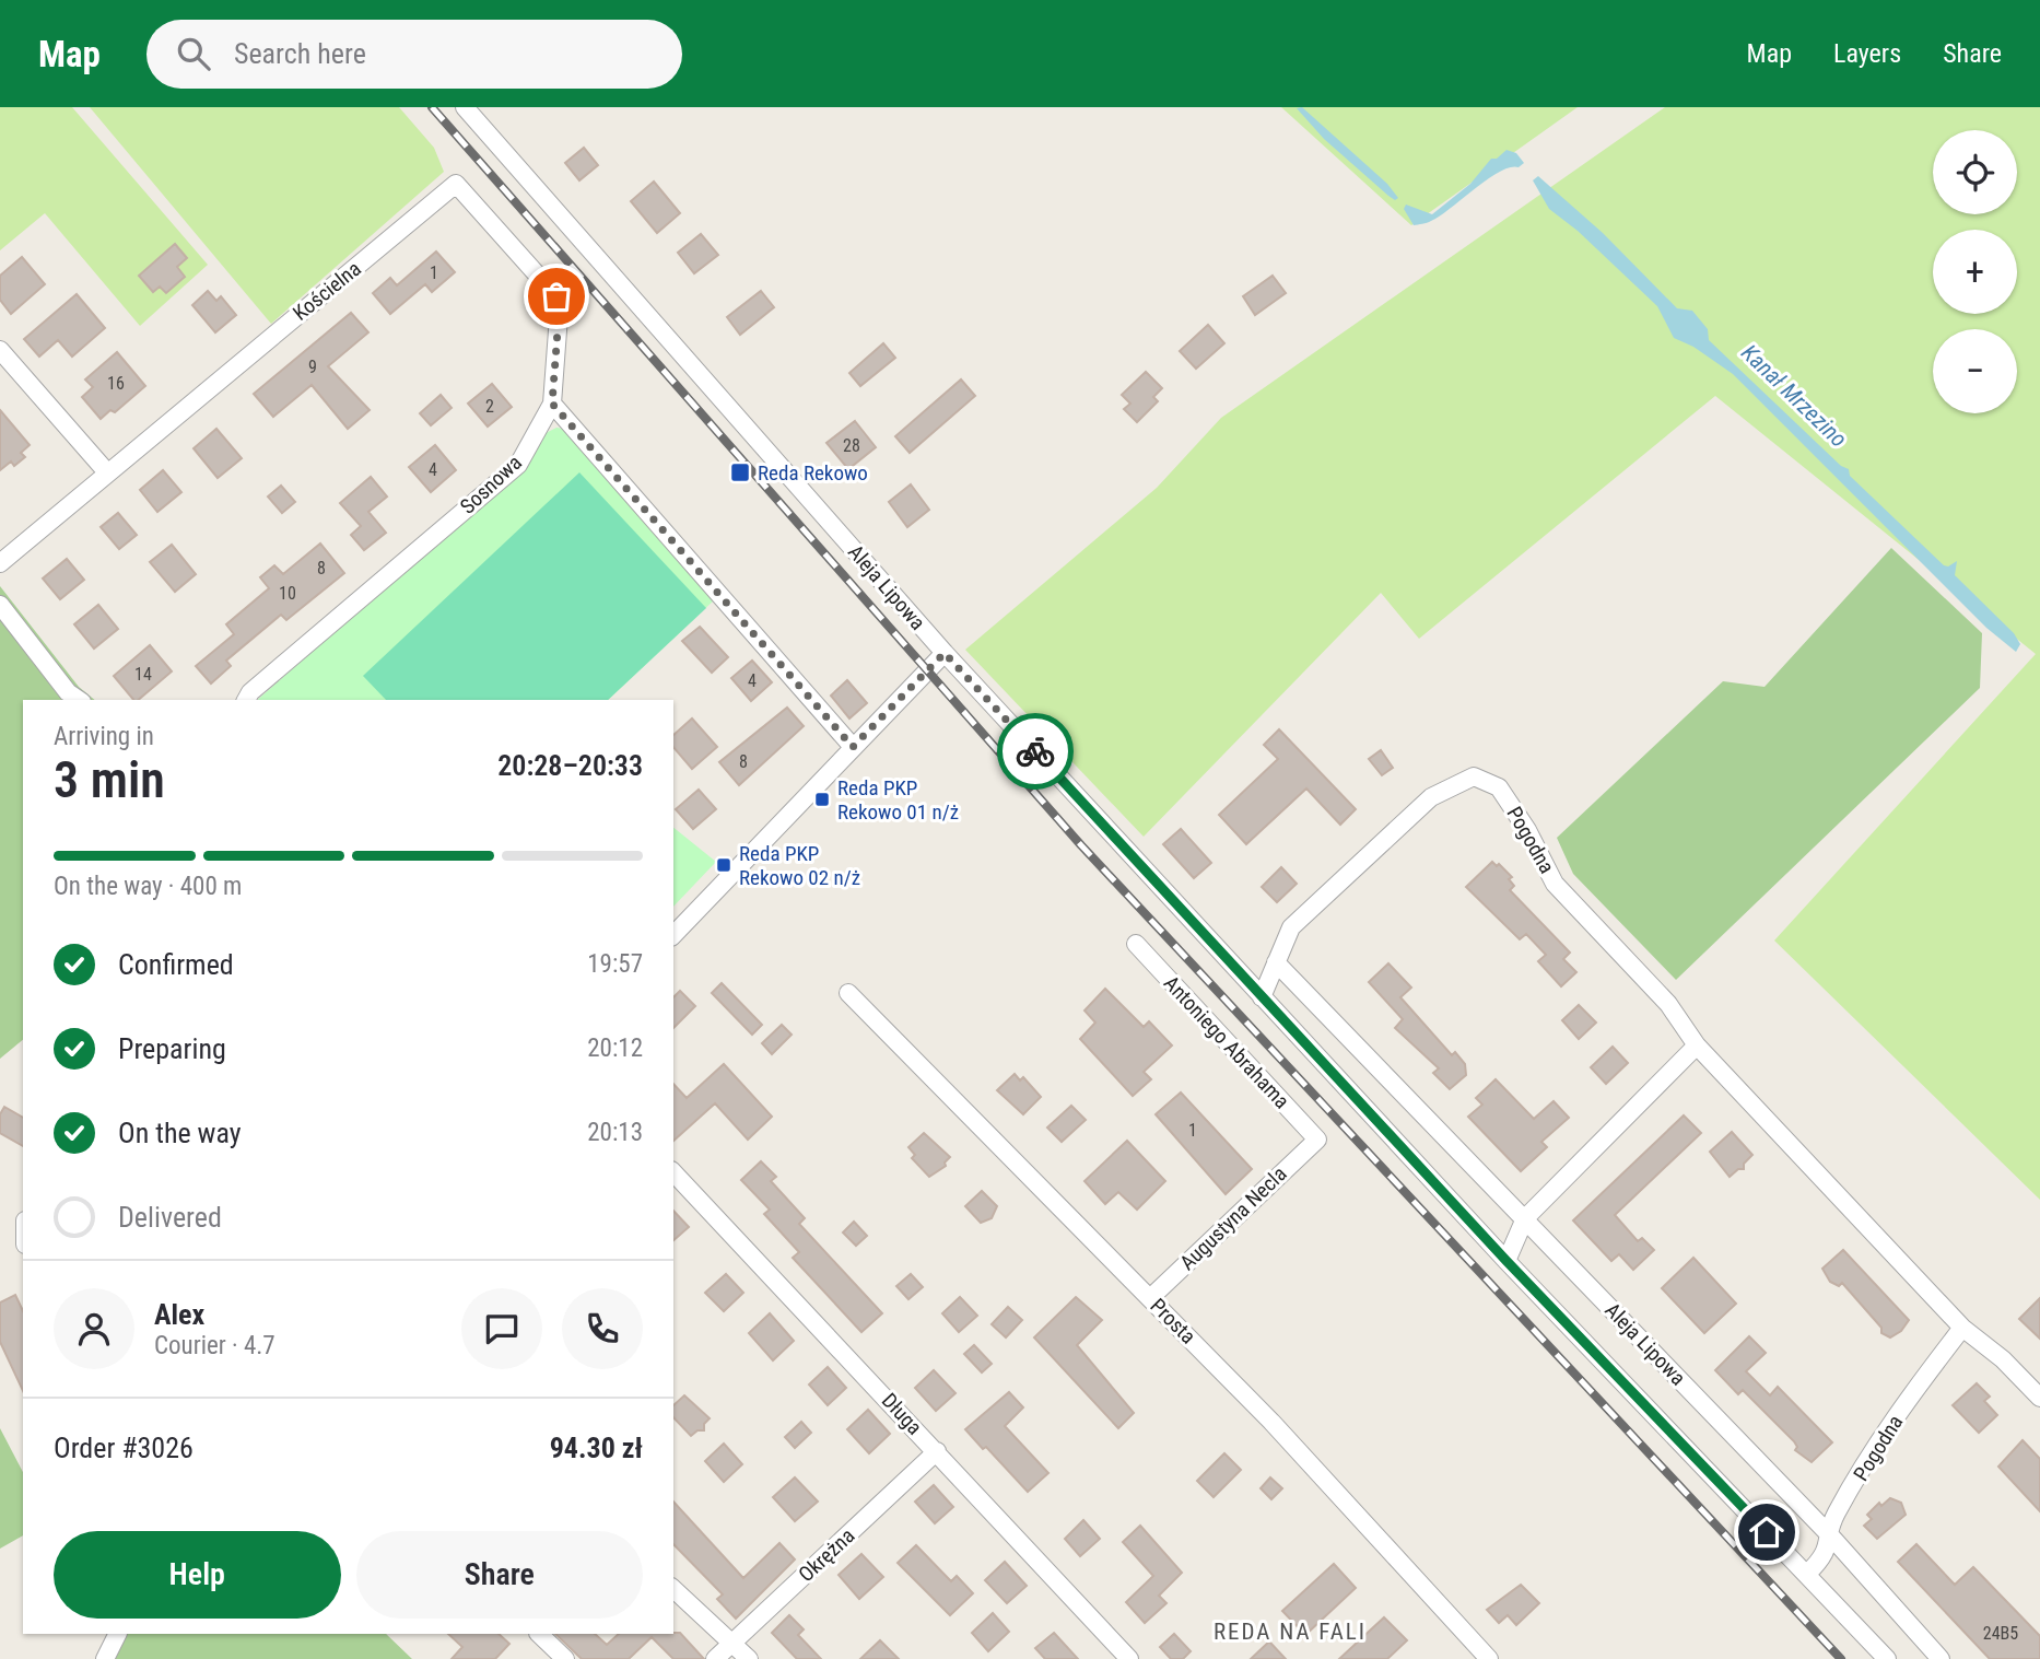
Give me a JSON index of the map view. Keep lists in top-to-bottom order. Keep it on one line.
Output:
{"streets":{"street":["Kościelna","Sosnowa","Aleja Lipowa","Pogodna","Antoniego Abrahama","Augustyna Necla","Prosta","Długa","Okrężna"]},"crossings":[["Kościelna","Sosnowa"],["Aleja Lipowa","Pogodna"],["Antoniego Abrahama","Augustyna Necla"],["Augustyna Necla","Prosta"],["Długa","Okrężna"]],"districts":["REDA NA FALI"],"water":["Kanał Mrzezino"],"places":{"transit":["Reda Rekowo","Reda PKP Rekowo 01 n/ż","Reda PKP Rekowo 02 n/ż"]},"house_numbers":["1","9","16","2","28","4","8","10","14","4","8","1","24B5"],"page":{"header":"Map","search":"Search here","nav":["Map","Layers","Share"],"map_buttons":["+","−"],"heading":["3 min","Arriving in","20:28–20:33"],"panel":["Alex","Courier · 4.7","Order #3026","94.30 zł"],"bar":"On the way · 400 m","list":[["Confirmed","19:57"],["Preparing","20:12"],["On the way","20:13"],"Delivered"],"buttons":["Help","Share"]}}
